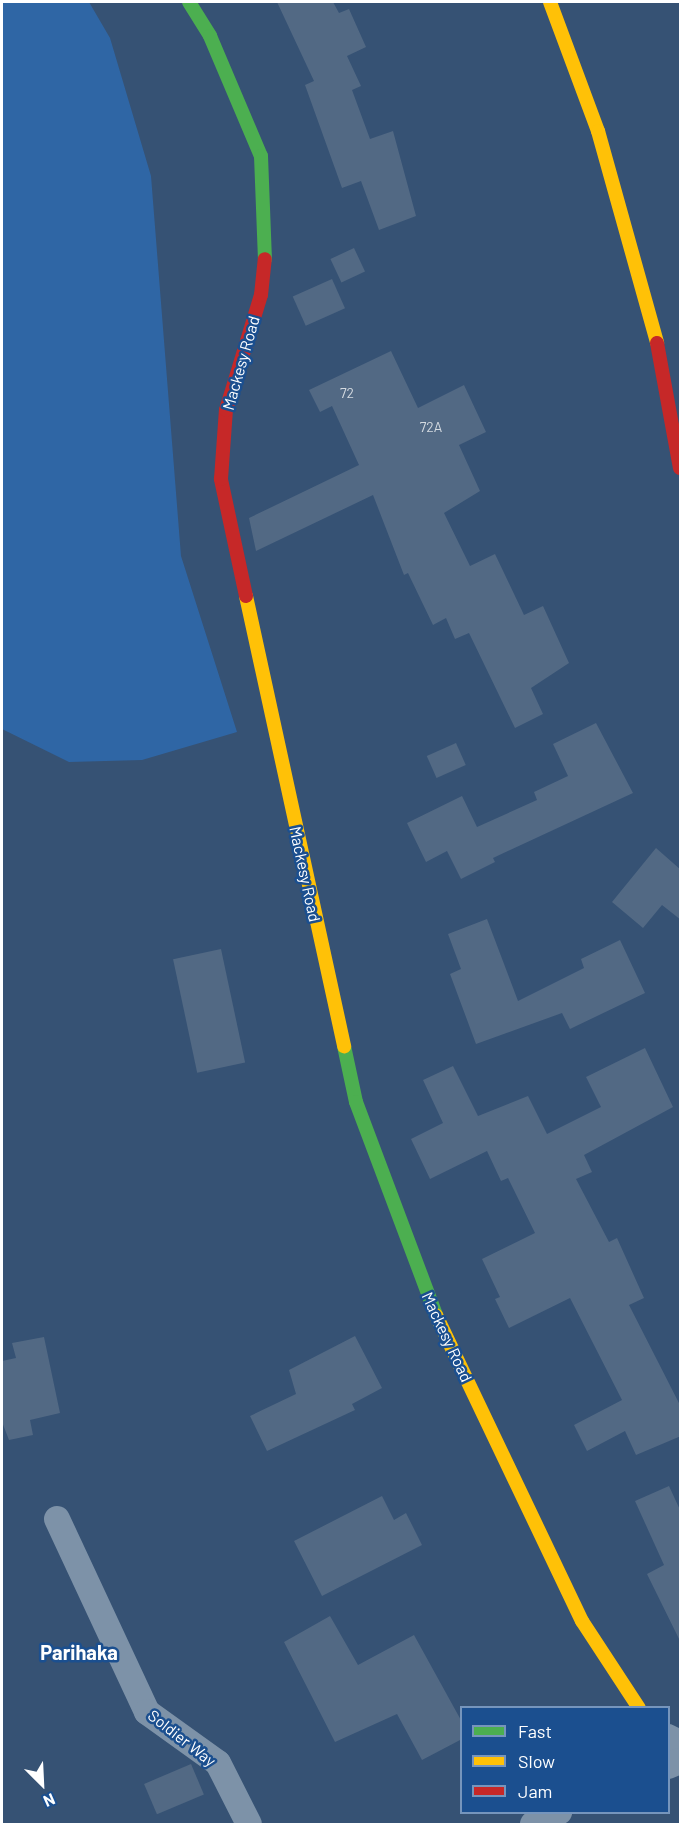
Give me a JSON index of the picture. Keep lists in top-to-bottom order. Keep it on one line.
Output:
{"streets":{"street":["Mackesy Road","Soldier Way"]},"districts":["Parihaka"],"house_numbers":["72","72A"],"legend":["Fast","Slow","Jam"],"north":"bottom right"}
